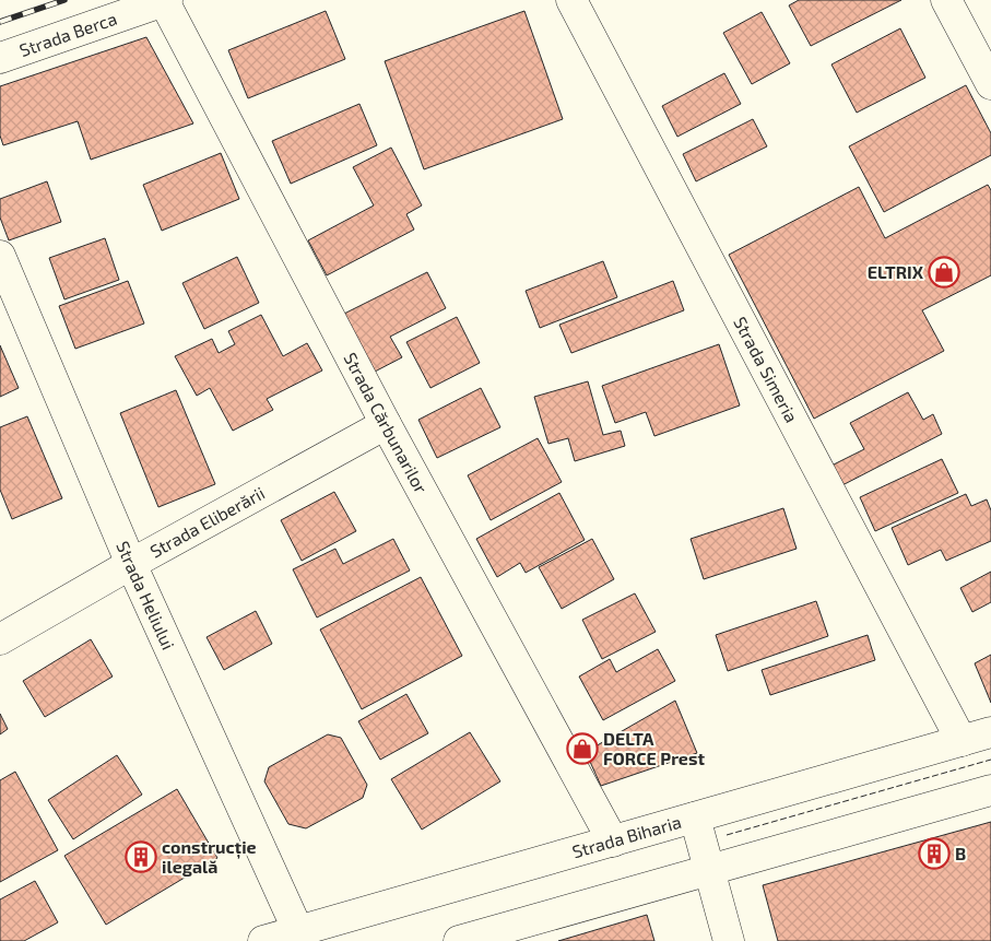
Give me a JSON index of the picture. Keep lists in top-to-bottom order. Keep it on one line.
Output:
{"streets":{"street":["Strada Berca","Strada Simeria","Strada Cărbunarilor","Strada Eliberării","Strada Heliului","Strada Biharia"]},"crossings":[["Strada Berca","Strada Cărbunarilor"],["Strada Simeria","Strada Biharia"],["Strada Cărbunarilor","Strada Eliberării"],["Strada Cărbunarilor","Strada Biharia"],["Strada Eliberării","Strada Heliului"],["Strada Heliului","Strada Biharia"]],"places":{"shop":["ELTRIX","DELTA FORCE Prest"],"building":["B","construcție ilegală"]}}
